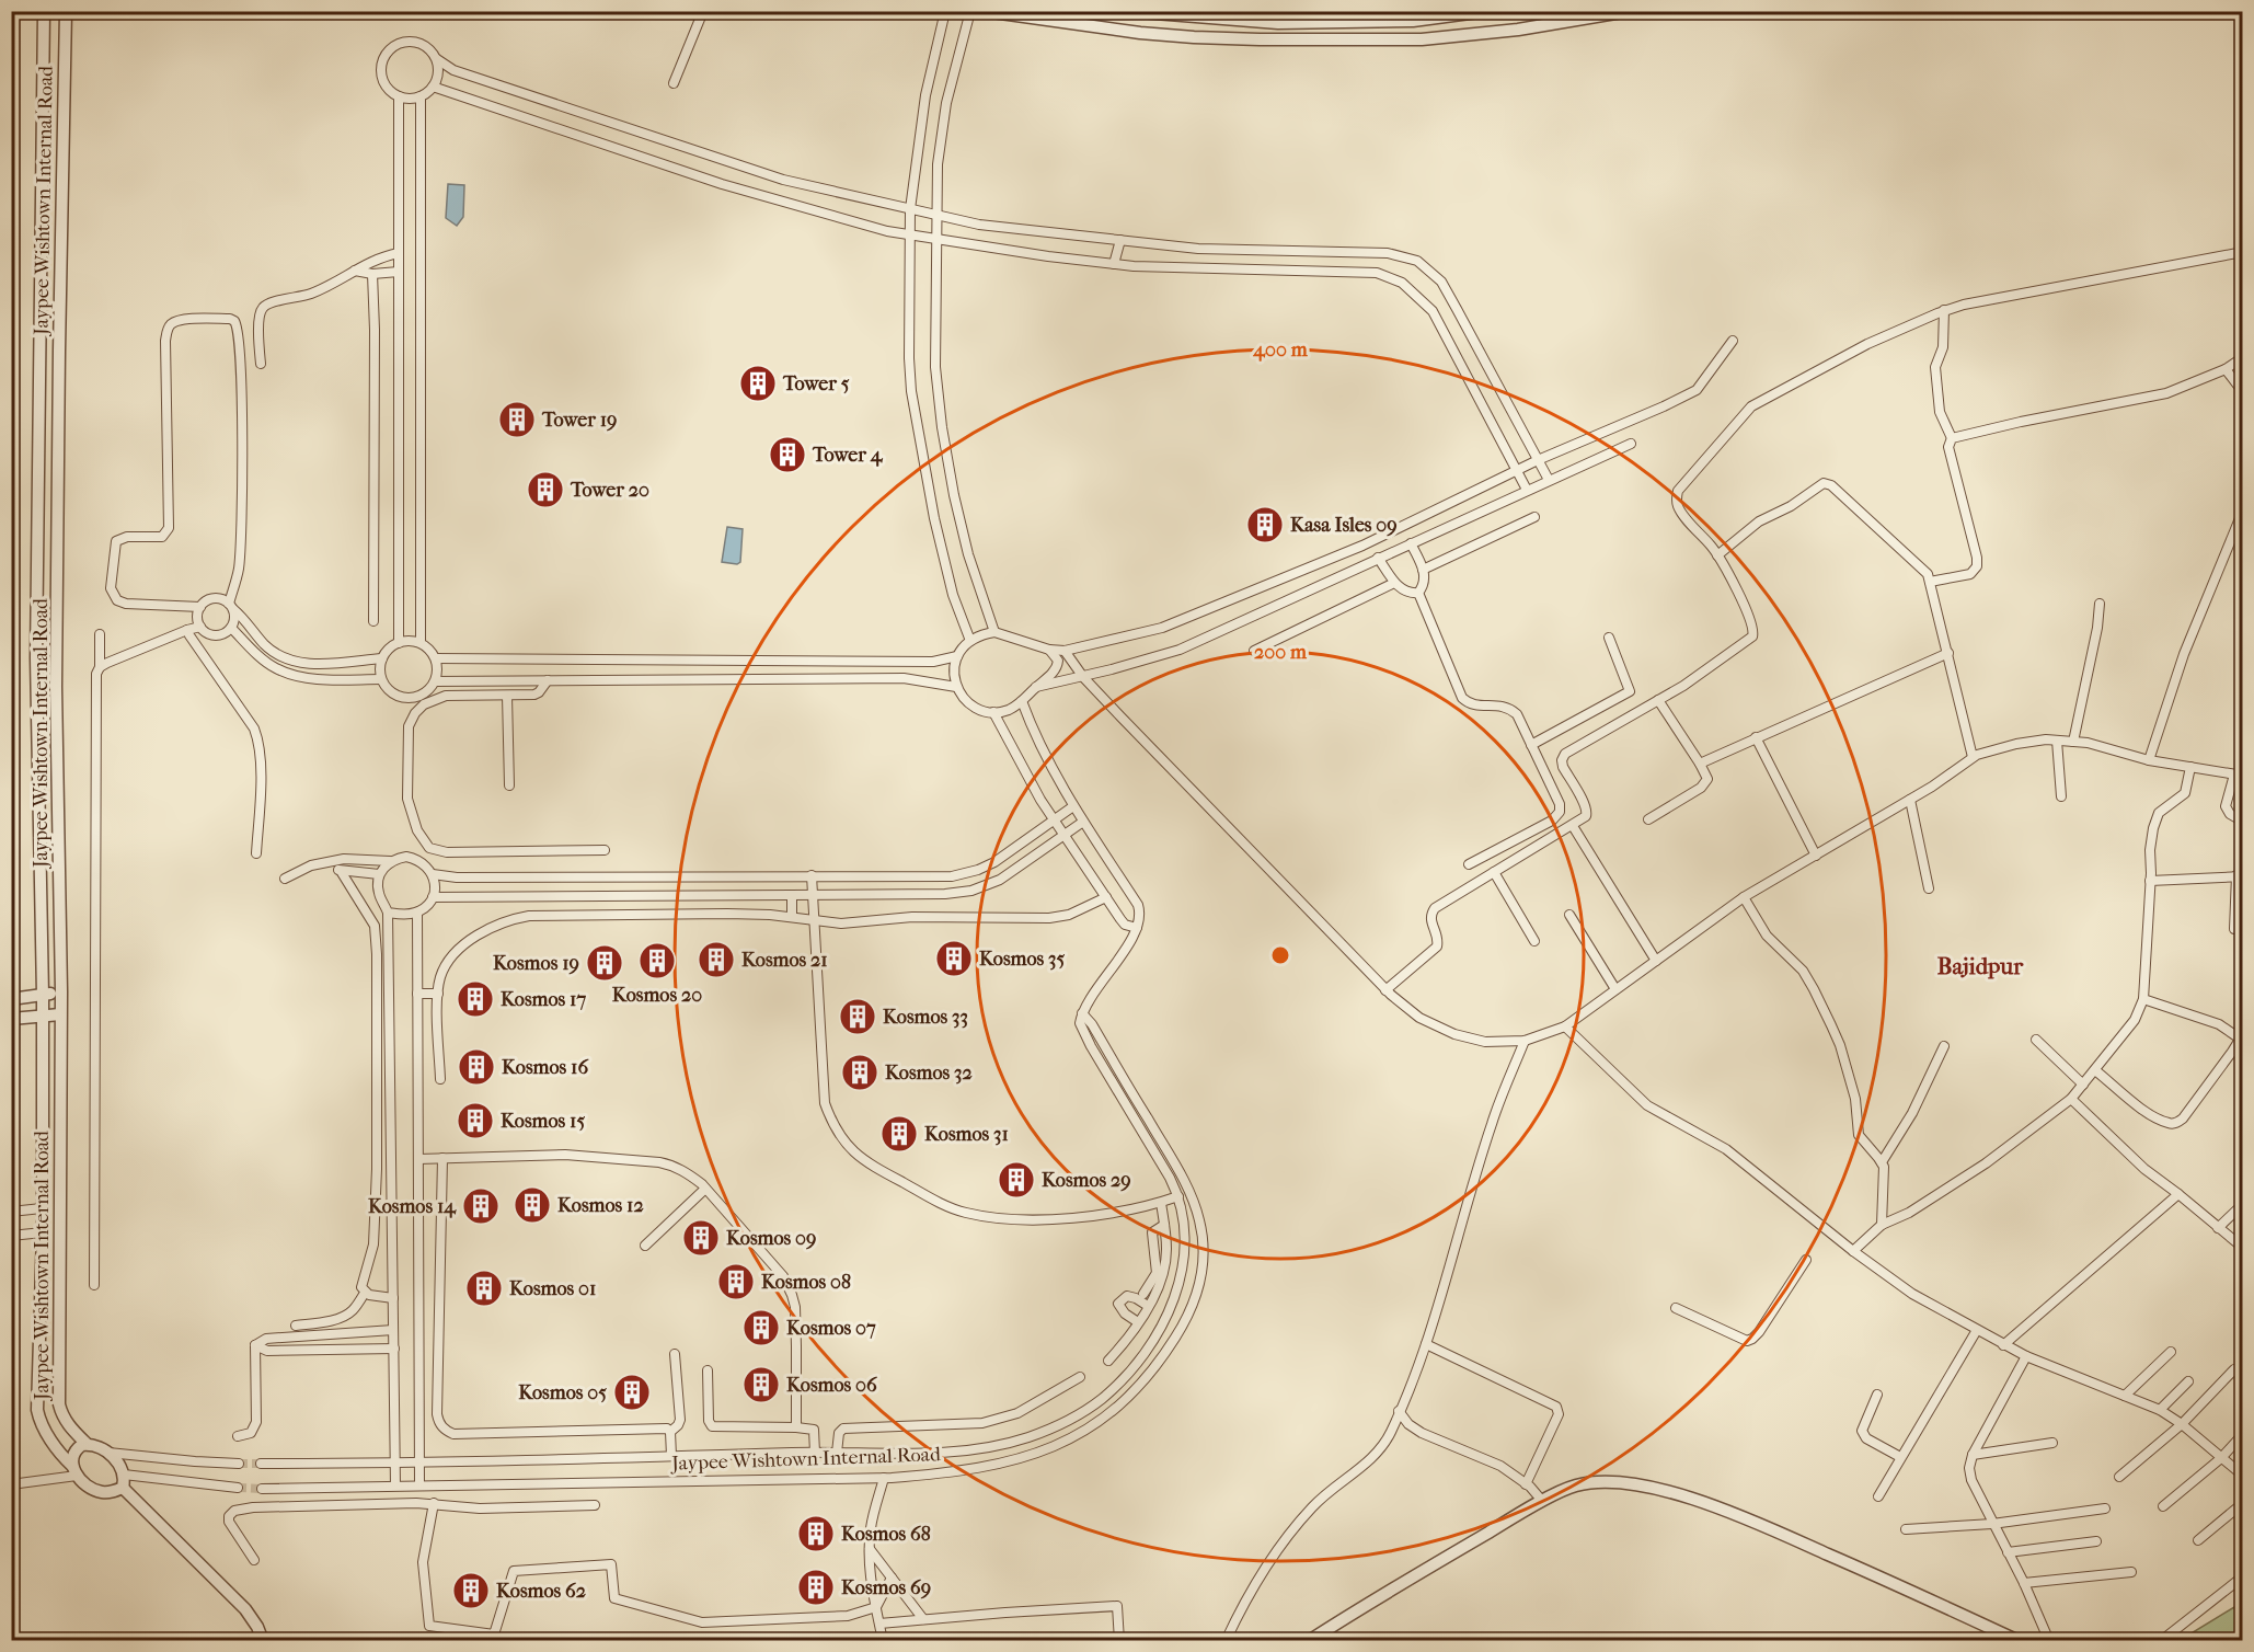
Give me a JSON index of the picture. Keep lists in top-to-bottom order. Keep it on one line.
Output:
{"streets":{"street":["Jaypee Wishtown Internal Road"]},"districts":["Bajidpur"],"places":{"building":["Tower 5","Tower 19","Tower 4","Tower 20","Kasa Isles 09","Kosmos 35","Kosmos 21","Kosmos 20","Kosmos 19","Kosmos 17","Kosmos 33","Kosmos 16","Kosmos 32","Kosmos 15","Kosmos 31","Kosmos 29","Kosmos 12","Kosmos 14","Kosmos 09","Kosmos 08","Kosmos 01","Kosmos 07","Kosmos 06","Kosmos 05","Kosmos 68","Kosmos 69","Kosmos 62"]},"rings":["400 m","200 m"]}
